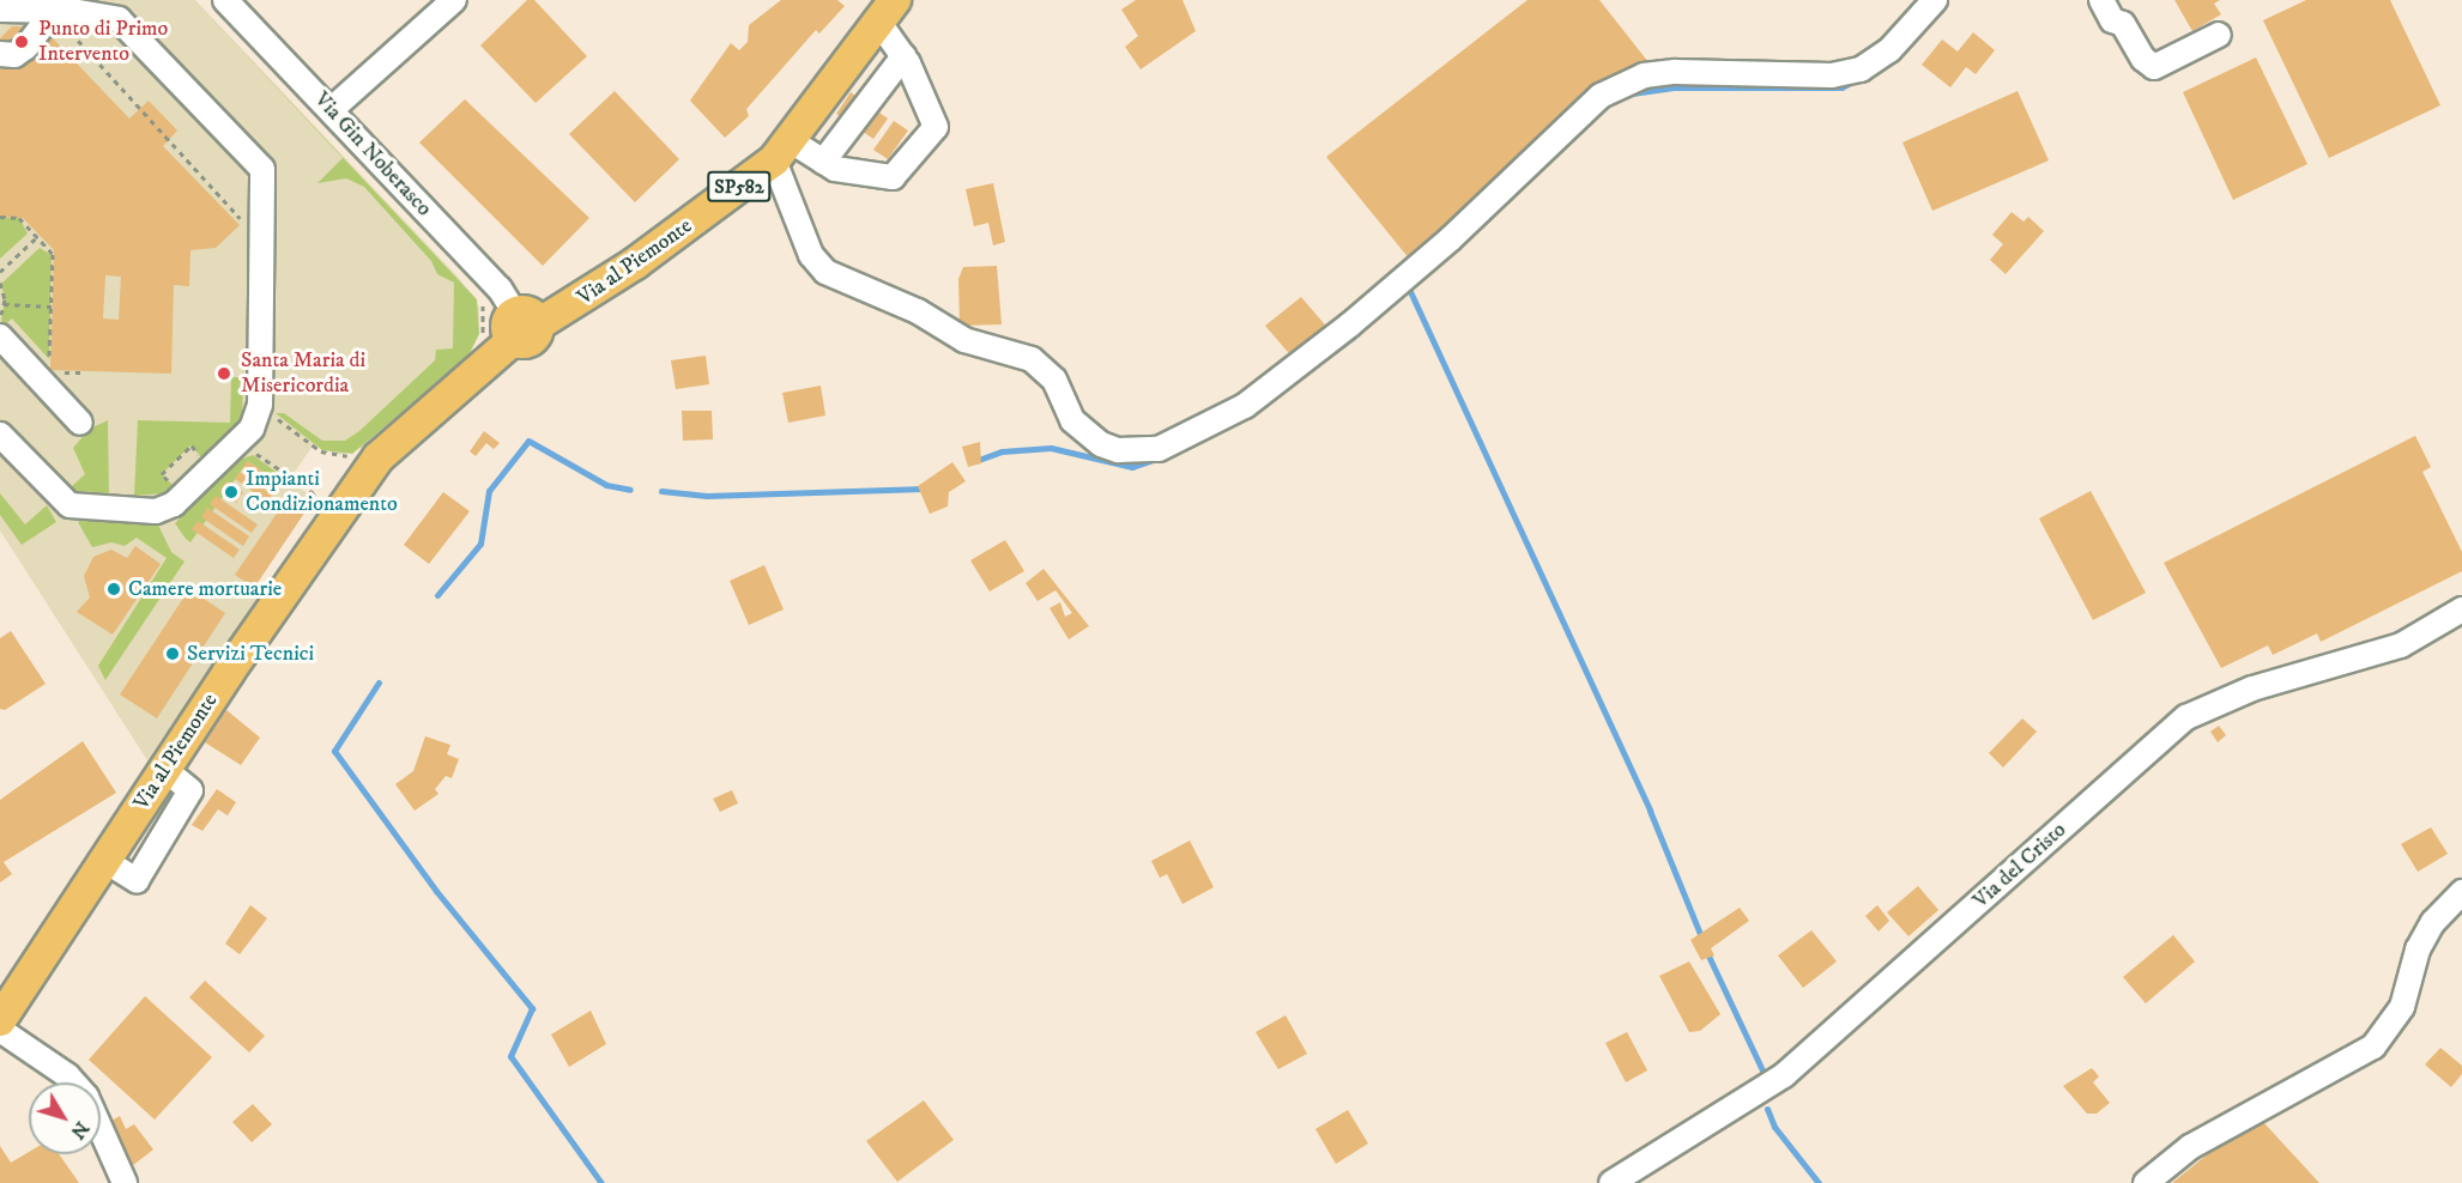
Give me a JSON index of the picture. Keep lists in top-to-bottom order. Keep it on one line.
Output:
{"streets":{"main road":["SP582","Via al Piemonte"],"street":["Via Gin Noberasco","Via del Cristo"]},"crossings":[["Via Gin Noberasco","Via al Piemonte"]],"places":["Punto di Primo Intervento","Santa Maria di Misericordia","Impianti Condizionamento","Camere mortuarie","Servizi Tecnici"],"north":"bottom right"}
